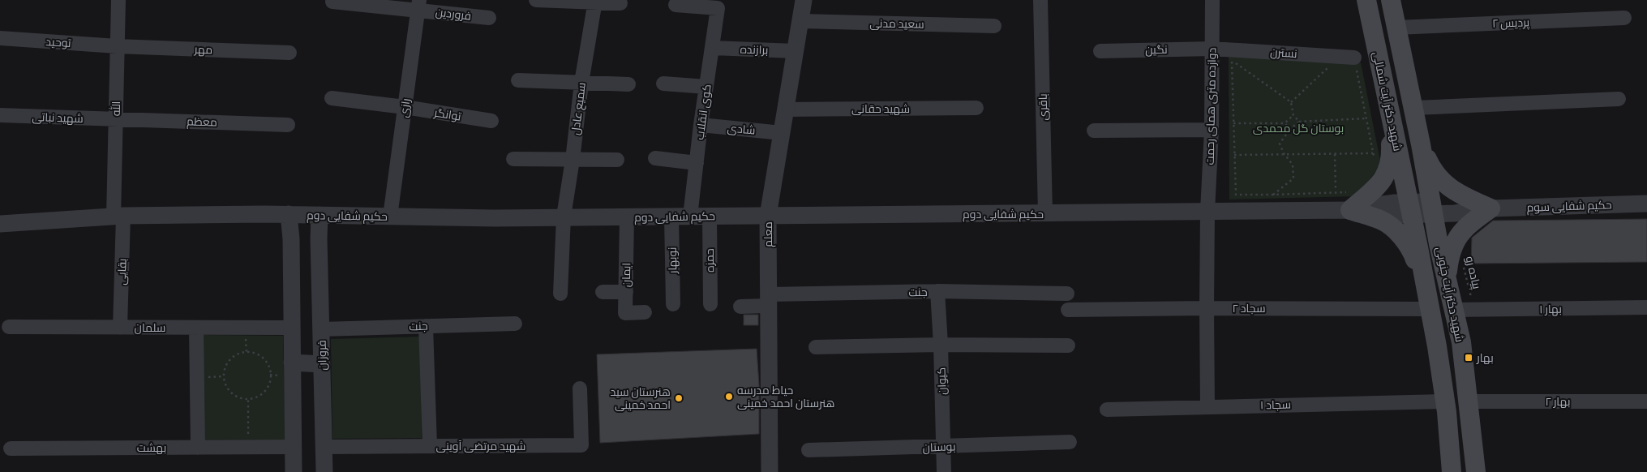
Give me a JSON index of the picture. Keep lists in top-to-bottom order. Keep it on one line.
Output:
{"streets":{"main road":["شهید دکتر آیت شمالی","شهید دکتر آیت جنوبی"],"street":["فروردین","پردیس ۲","سعید مدنی","توحید","مهر","برازنده","نگین","نسترن","دوازده متری همای رحمت","باقری","رازی","الله","سمیع عادل","شهید حقانی","کوی انقلاب","توانگر","شهید نباتی","معظم","شادی","حکیم شفایی سوم","حکیم شفایی دوم","معلم","نوبهار","حمزه","بقایی","ایمان","جنت","سجاد ۲","بهار ۱","سلمان","فروزان","کیوان","بهار ۲","سجاد ۱","شهید مرتضی آوینی","بوستان","بهشت"],"path":["پیاده رو"]},"crossings":[["فروردین","رازی"],["سعید مدنی","معلم"],["توحید","مهر"],["توحید","الله"],["مهر","الله"],["برازنده","کوی انقلاب"],["برازنده","معلم"],["نگین","نسترن"],["نگین","دوازده متری همای رحمت"],["نسترن","دوازده متری همای رحمت"],["شهید دکتر آیت شمالی","حکیم شفایی سوم"],["شهید دکتر آیت شمالی","حکیم شفایی دوم"],["شهید دکتر آیت شمالی","شهید دکتر آیت جنوبی"],["دوازده متری همای رحمت","حکیم شفایی دوم"],["دوازده متری همای رحمت","سجاد ۲"],["دوازده متری همای رحمت","سجاد ۱"],["باقری","حکیم شفایی دوم"],["رازی","توانگر"],["رازی","حکیم شفایی دوم"],["الله","شهید نباتی"],["الله","معظم"],["الله","حکیم شفایی دوم"],["الله","بقایی"],["سمیع عادل","حکیم شفایی دوم"],["شهید حقانی","معلم"],["کوی انقلاب","شادی"],["کوی انقلاب","حکیم شفایی دوم"],["شهید نباتی","معظم"],["شادی","معلم"],["حکیم شفایی سوم","حکیم شفایی دوم"],["حکیم شفایی سوم","شهید دکتر آیت جنوبی"],["حکیم شفایی دوم","معلم"],["حکیم شفایی دوم","نوبهار"],["حکیم شفایی دوم","حمزه"],["حکیم شفایی دوم","بقایی"],["حکیم شفایی دوم","ایمان"],["حکیم شفایی دوم","شهید دکتر آیت جنوبی"],["حکیم شفایی دوم","فروزان"],["معلم","جنت"],["بقایی","سلمان"],["پیاده رو","بهار ۱"],["جنت","فروزان"],["جنت","کیوان"],["شهید دکتر آیت جنوبی","سجاد ۲"],["شهید دکتر آیت جنوبی","بهار ۱"],["شهید دکتر آیت جنوبی","بهار ۲"],["شهید دکتر آیت جنوبی","سجاد ۱"],["فروزان","شهید مرتضی آوینی"],["کیوان","بوستان"]],"parks":["بوستان گل محمدی"],"places":{"transit":["بهار"],"other":["حیاط مدرسه هنرستان احمد خمینی","هنرستان سید احمد خمینی"]}}
